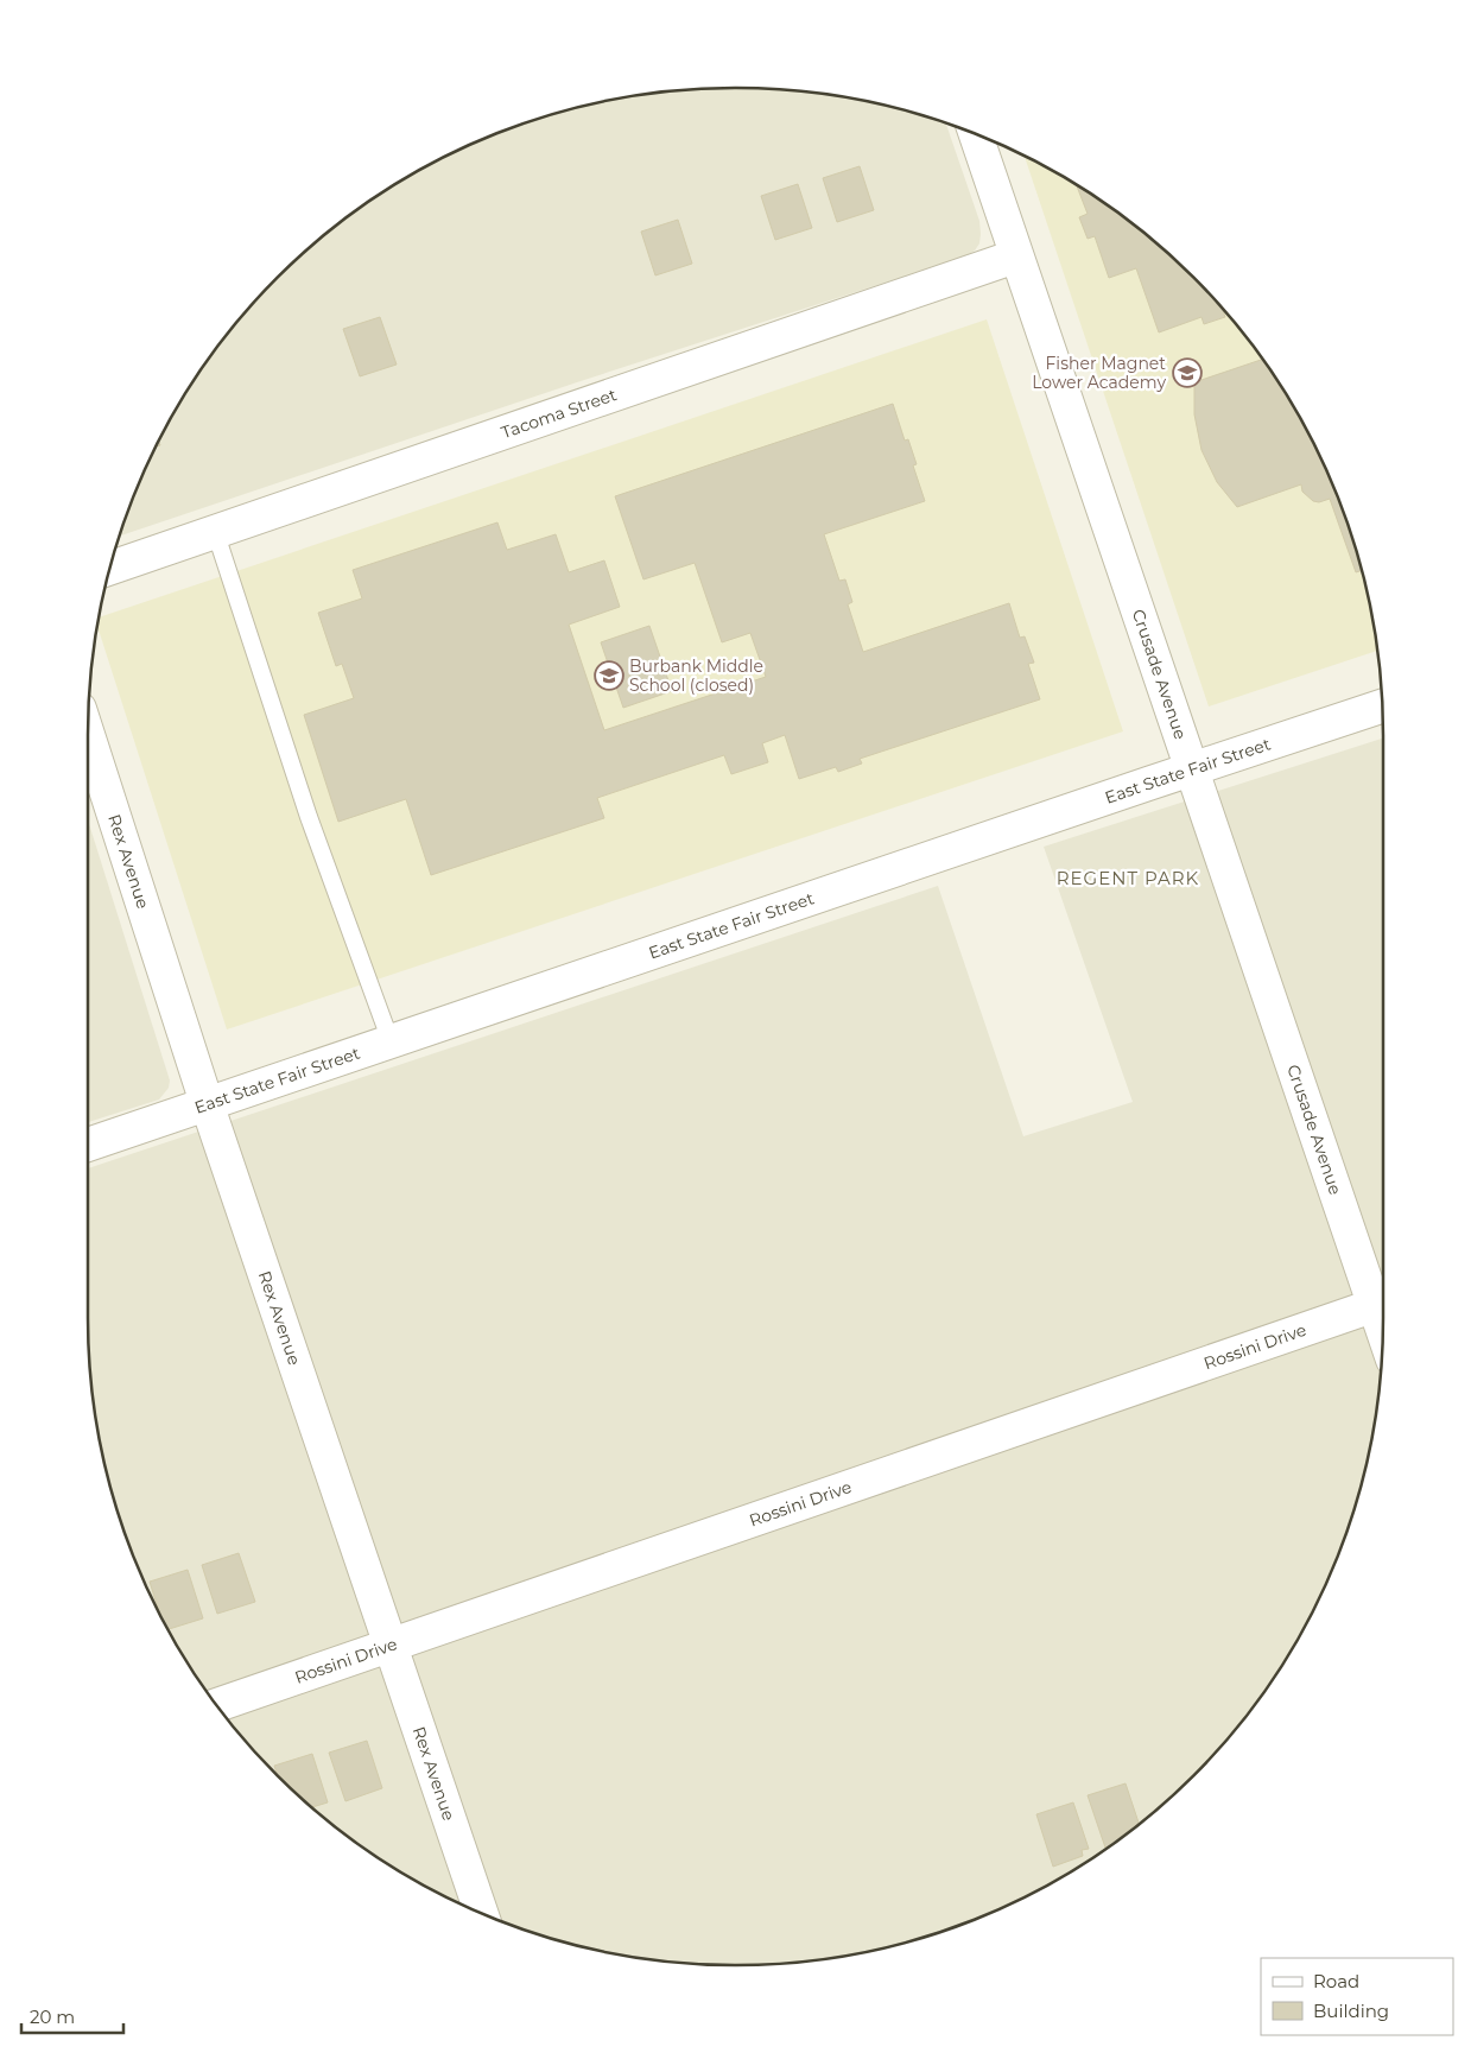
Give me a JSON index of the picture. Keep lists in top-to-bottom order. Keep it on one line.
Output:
{"streets":{"street":["Tacoma Street","Crusade Avenue","East State Fair Street","Rex Avenue","Rossini Drive"]},"crossings":[["Tacoma Street","Crusade Avenue"],["Crusade Avenue","East State Fair Street"],["Crusade Avenue","Rossini Drive"],["East State Fair Street","Rex Avenue"],["Rex Avenue","Rossini Drive"]],"districts":["REGENT PARK"],"places":{"school or university":["Fisher Magnet Lower Academy","Burbank Middle School (closed)"]},"legend":["Road","Building"],"scale_bar":"20 m"}
